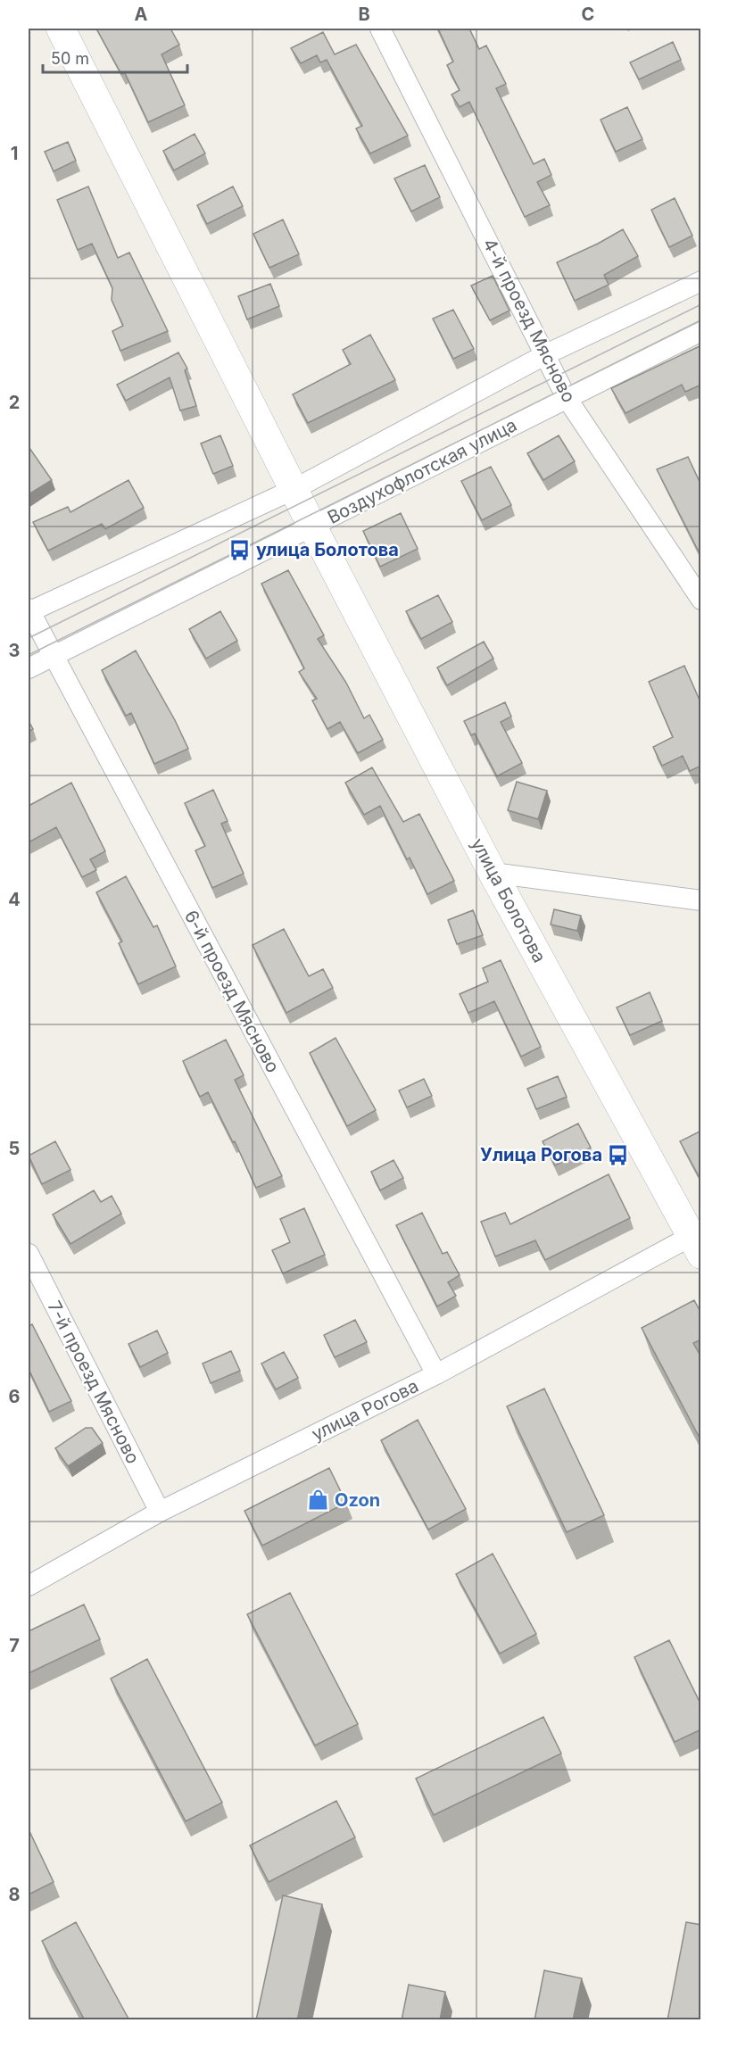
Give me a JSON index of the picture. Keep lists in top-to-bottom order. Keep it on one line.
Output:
{"streets":{"street":["4-й проезд Мясново","Воздухофлотская улица","улица Болотова","6-й проезд Мясново","7-й проезд Мясново","улица Рогова"]},"crossings":[["4-й проезд Мясново","Воздухофлотская улица"],["Воздухофлотская улица","улица Болотова"],["Воздухофлотская улица","6-й проезд Мясново"],["улица Болотова","улица Рогова"],["6-й проезд Мясново","улица Рогова"],["7-й проезд Мясново","улица Рогова"]],"places":{"bus stop":["улица Болотова","Улица Рогова"],"shop":["Ozon"]},"scale_bar":"50 m","grid":{"columns":["A","B","C"],"rows":["1","2","3","4","5","6","7","8"]}}
